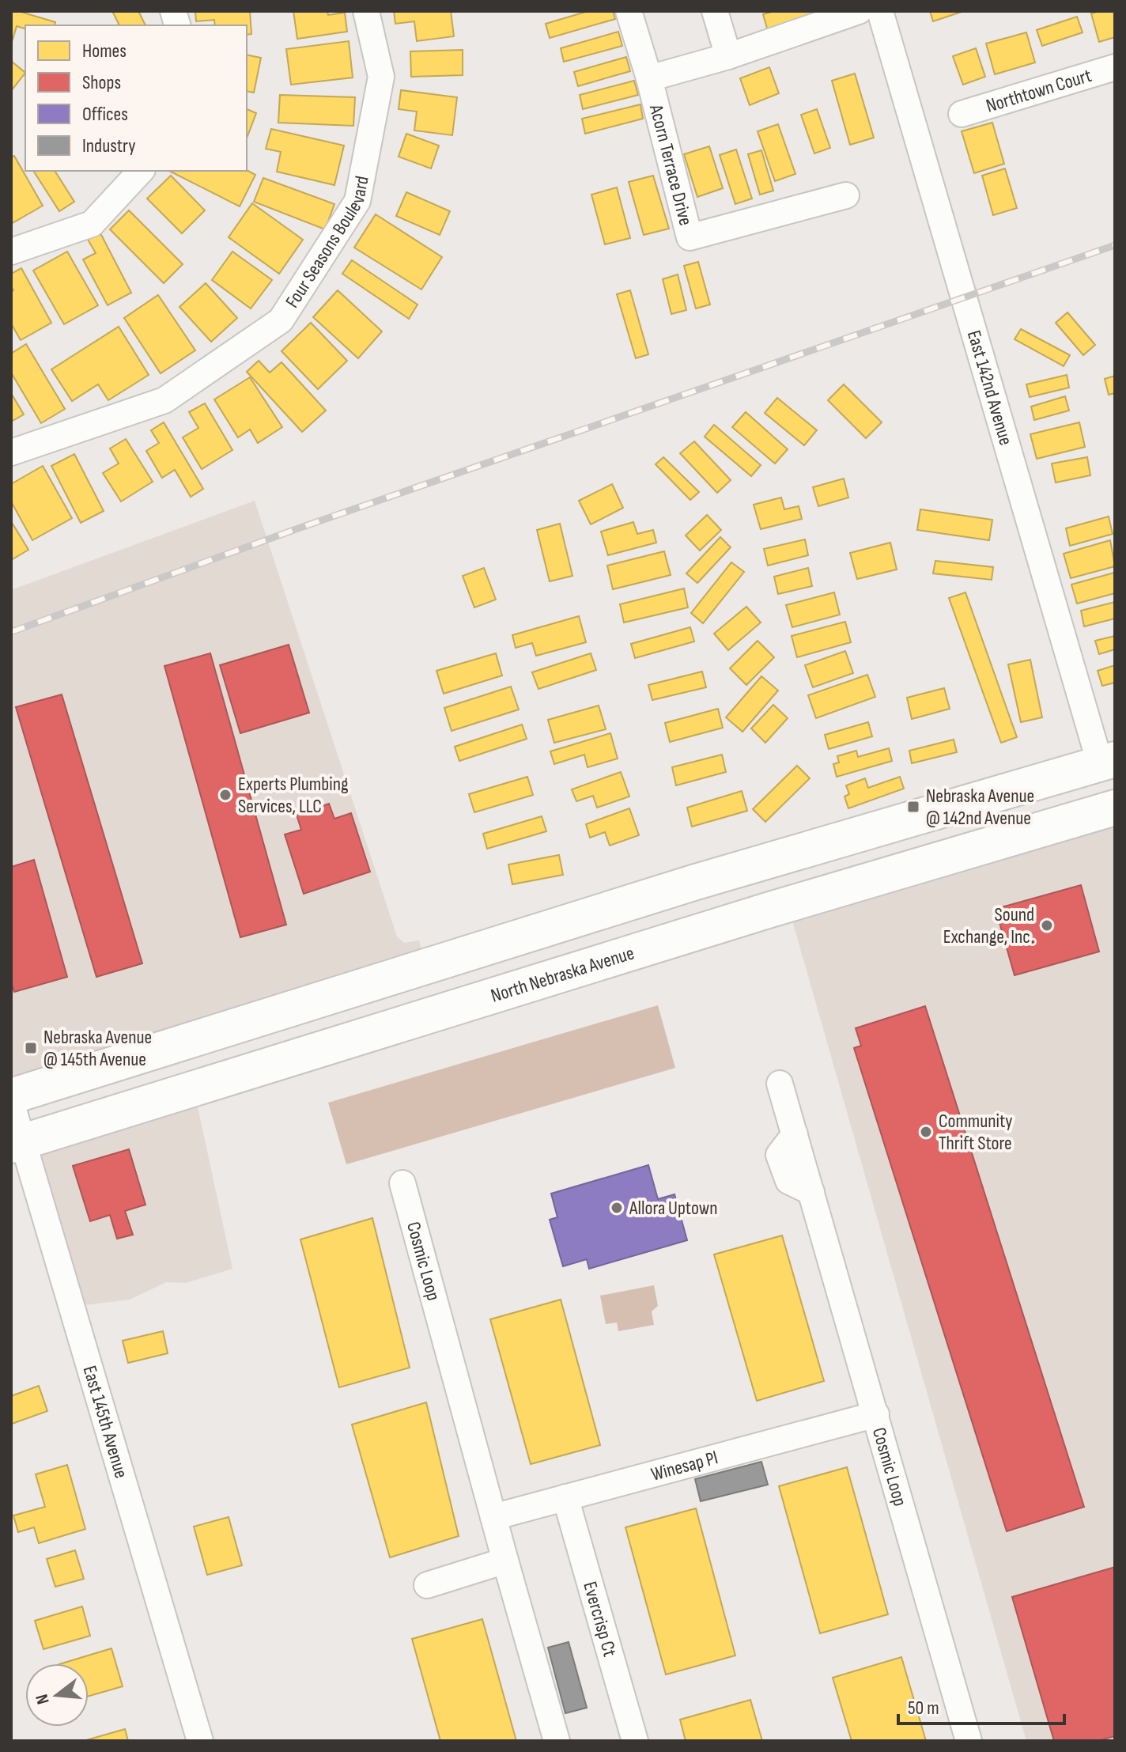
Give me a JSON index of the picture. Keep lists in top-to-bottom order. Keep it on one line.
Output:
{"streets":{"main road":["North Nebraska Avenue"],"street":["Northtown Court","Acorn Terrace Drive","Four Seasons Boulevard","East 142nd Avenue","Cosmic Loop","East 145th Avenue","Winesap Pl","Evercrisp Ct"]},"crossings":[["North Nebraska Avenue","East 145th Avenue"],["Cosmic Loop","Winesap Pl"],["Winesap Pl","Evercrisp Ct"]],"places":{"other":["Experts Plumbing Services, LLC","Sound Exchange, Inc.","Community Thrift Store","Allora Uptown"],"transit":["Nebraska Avenue @ 142nd Avenue","Nebraska Avenue @ 145th Avenue"]},"legend":["Homes","Shops","Offices","Industry"],"scale_bar":"50 m","north":"left"}
